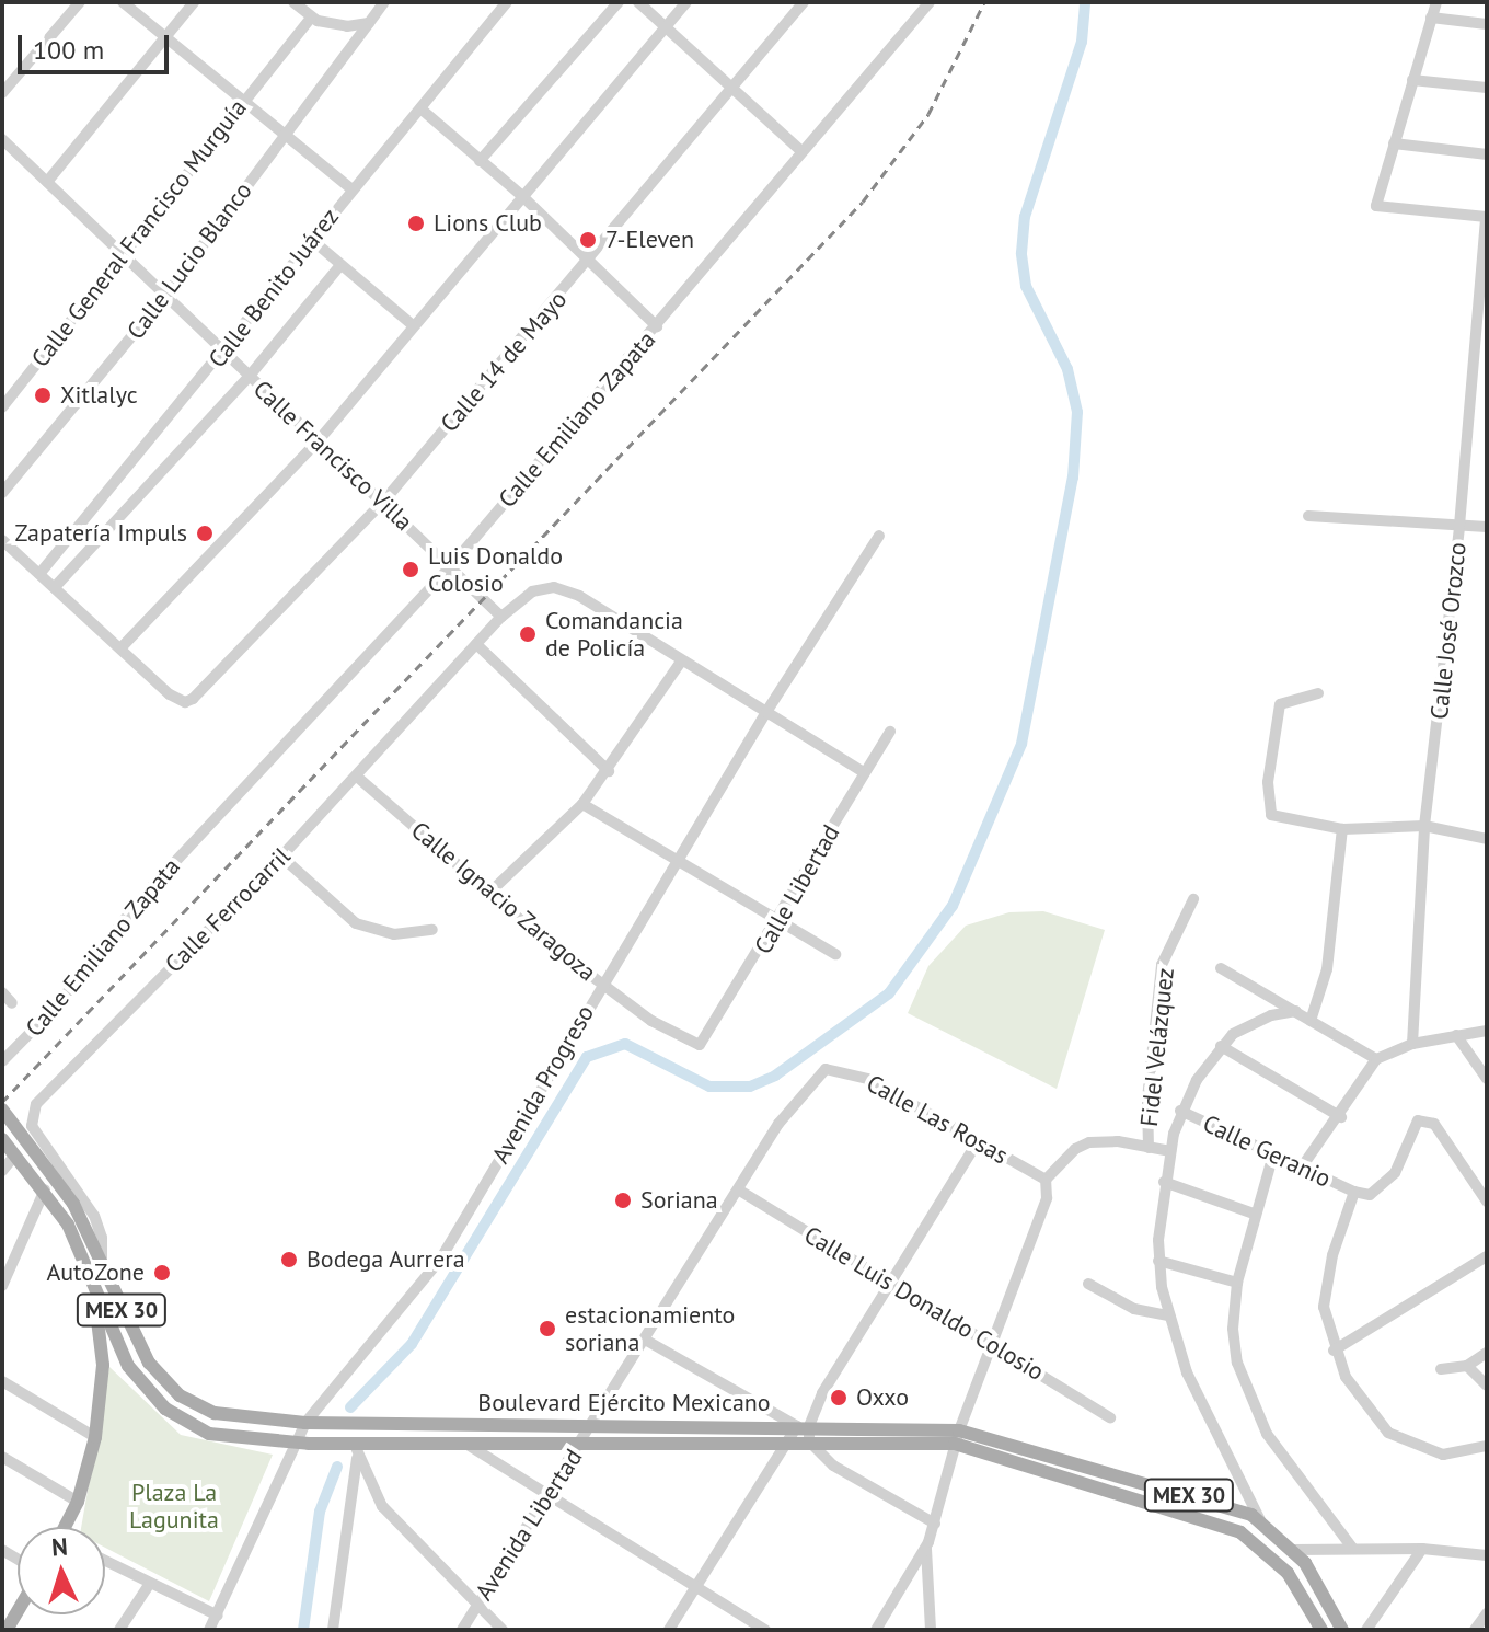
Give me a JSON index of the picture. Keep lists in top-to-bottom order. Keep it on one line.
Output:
{"streets":{"main road":["MEX 30","Boulevard Ejército Mexicano"],"street":["Calle General Francisco Murguía","Calle Lucio Blanco","Calle Benito Juárez","Calle 14 de Mayo","Calle Emiliano Zapata","Calle Francisco Villa","Calle José Orozco","Calle Libertad","Calle Ignacio Zaragoza","Calle Ferrocarril","Fidel Velázquez","Avenida Progreso","Calle Las Rosas","Calle Geranio","Calle Luis Donaldo Colosio","Avenida Libertad"]},"crossings":[["Calle General Francisco Murguía","Calle Francisco Villa"],["Calle Lucio Blanco","Calle Francisco Villa"],["Calle Benito Juárez","Calle Francisco Villa"],["Calle 14 de Mayo","Calle Francisco Villa"],["Calle Emiliano Zapata","Calle Francisco Villa"],["Calle Francisco Villa","Calle Ferrocarril"],["Calle Libertad","Calle Ignacio Zaragoza"],["Calle Ignacio Zaragoza","Calle Ferrocarril"],["Calle Ignacio Zaragoza","Avenida Progreso"],["Calle Ferrocarril","Boulevard Ejército Mexicano"],["Avenida Progreso","Boulevard Ejército Mexicano"],["Calle Las Rosas","Avenida Libertad"],["Calle Luis Donaldo Colosio","Avenida Libertad"],["Boulevard Ejército Mexicano","Avenida Libertad"]],"parks":["Plaza La Lagunita"],"places":["Lions Club","7-Eleven","Xitlalyc","Zapatería Impuls","Luis Donaldo Colosio","Comandancia de Policía","Soriana","Bodega Aurrera","AutoZone","estacionamiento soriana","Oxxo"],"scale_bar":"100 m","north":"top"}
